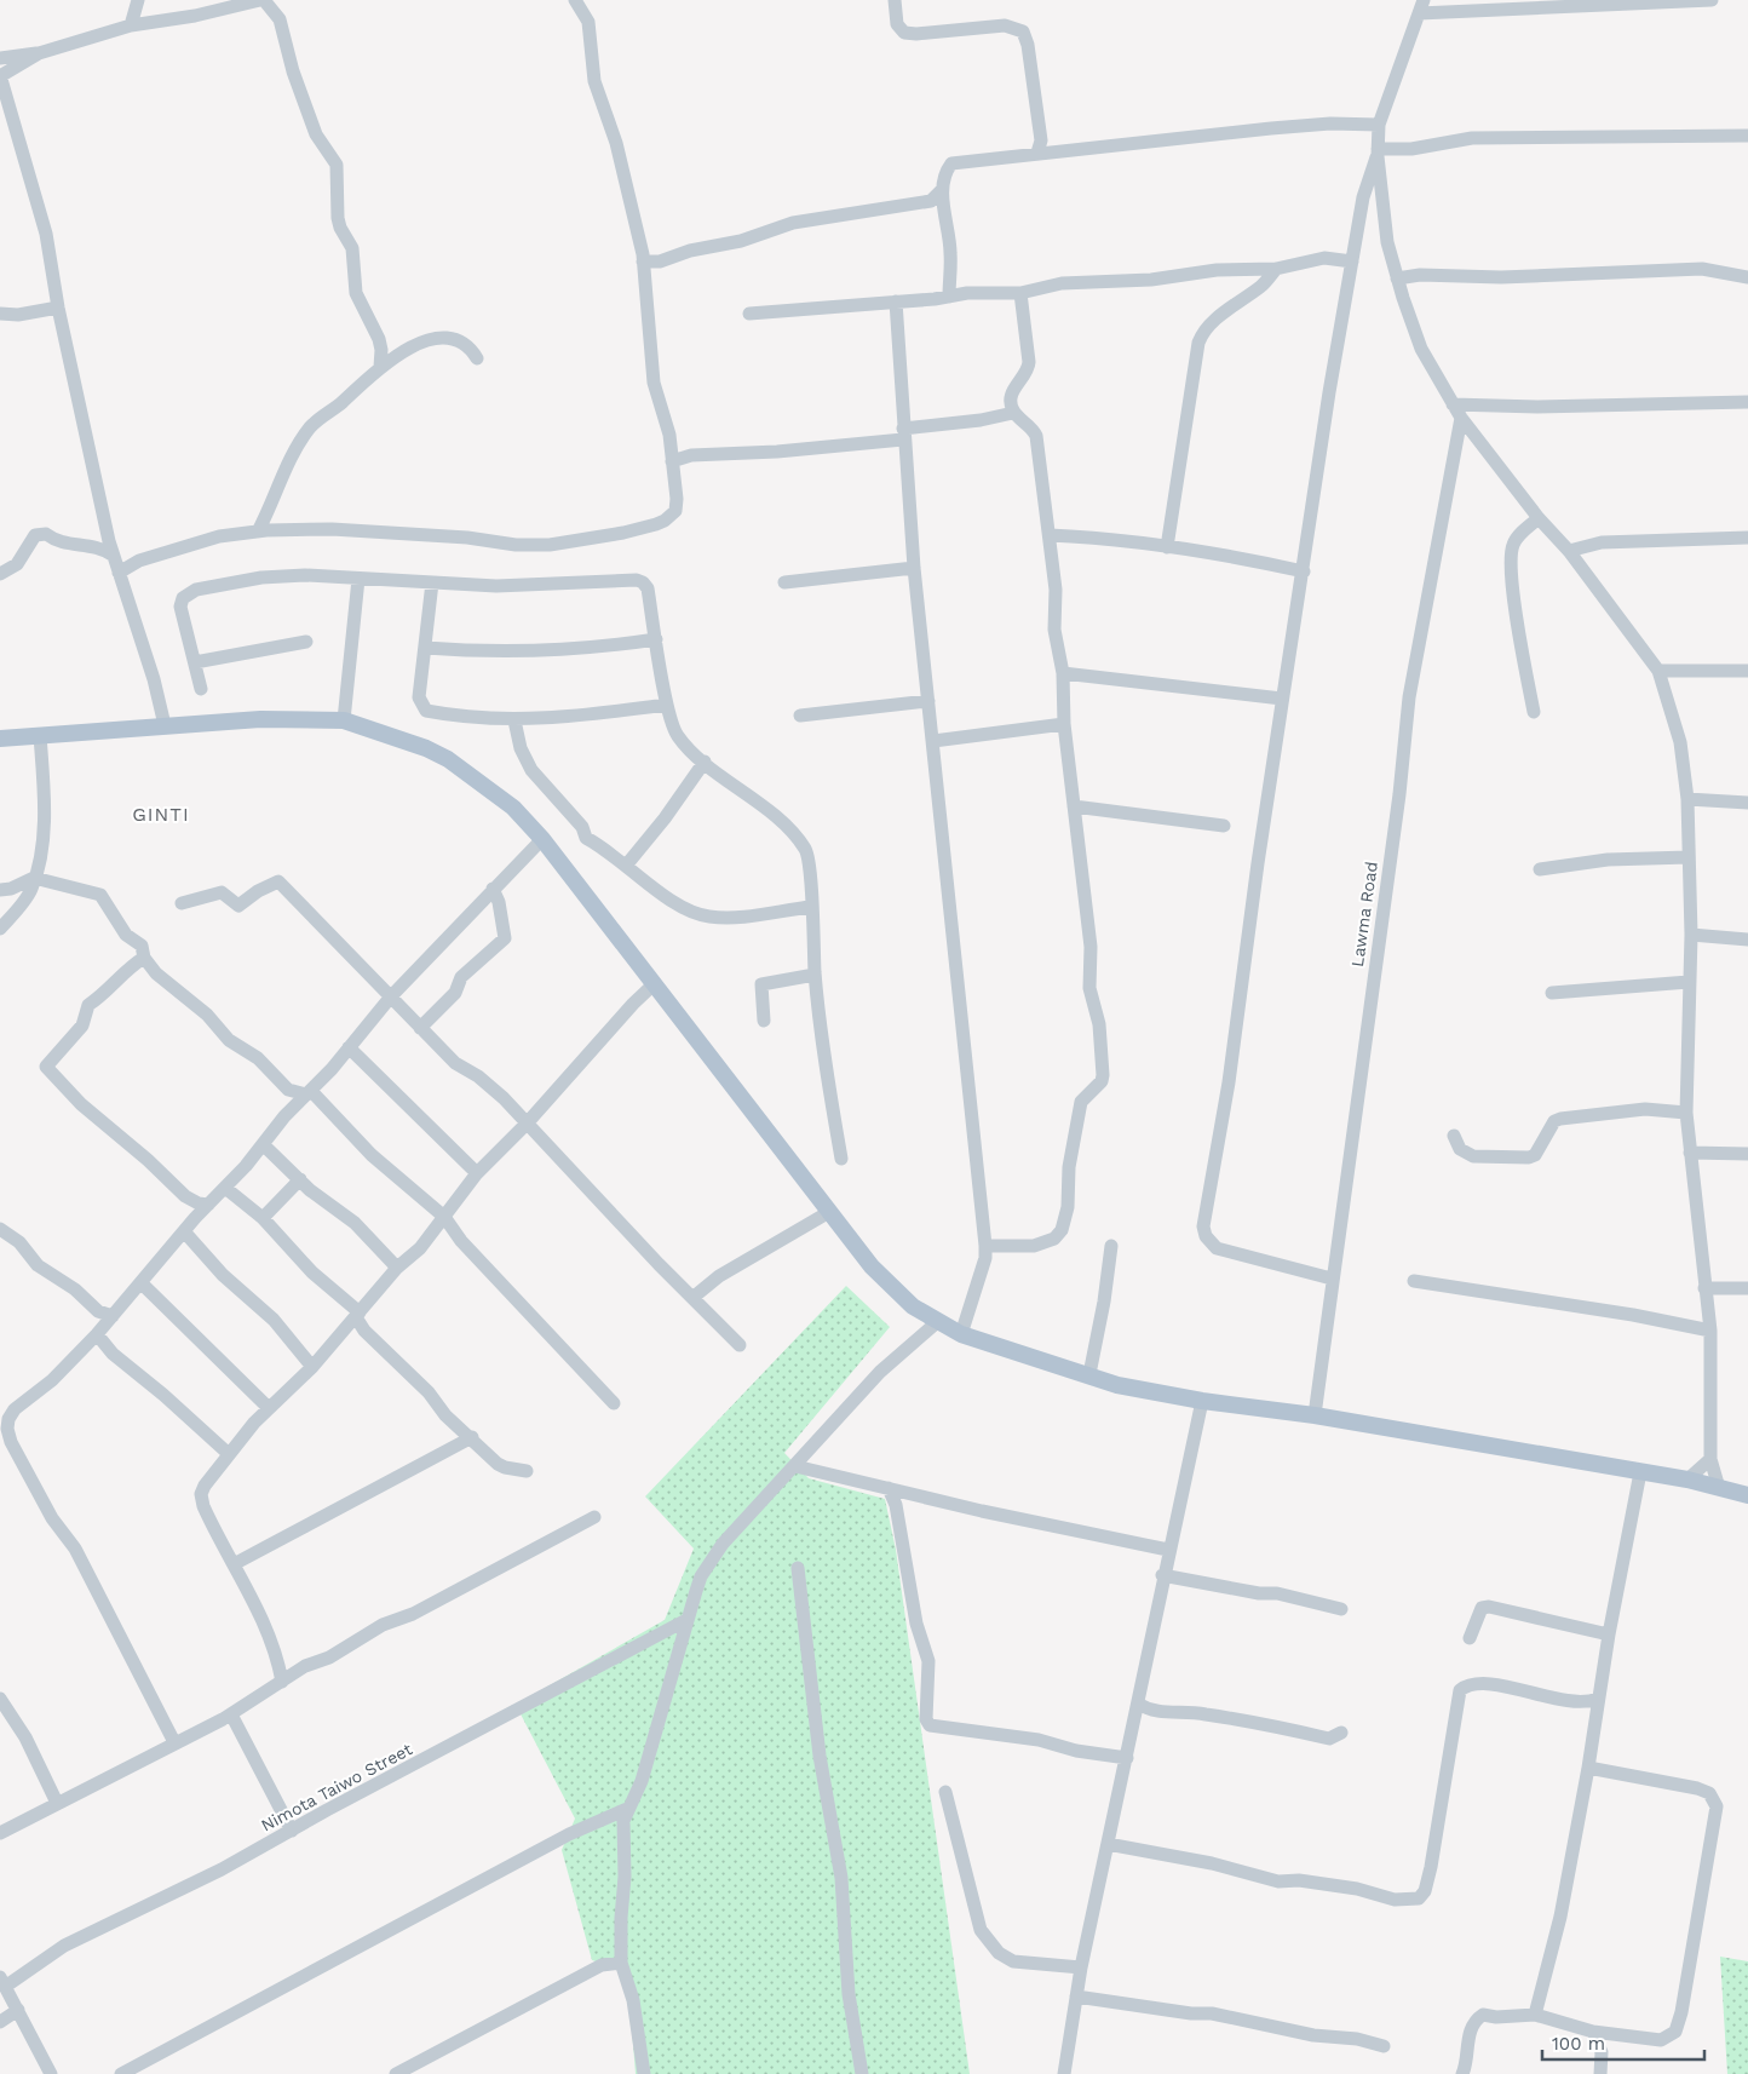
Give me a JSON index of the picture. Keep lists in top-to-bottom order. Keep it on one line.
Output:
{"streets":{"street":["Lawma Road","Nimota Taiwo Street"]},"districts":["GINTI"],"scale_bar":"100 m"}
